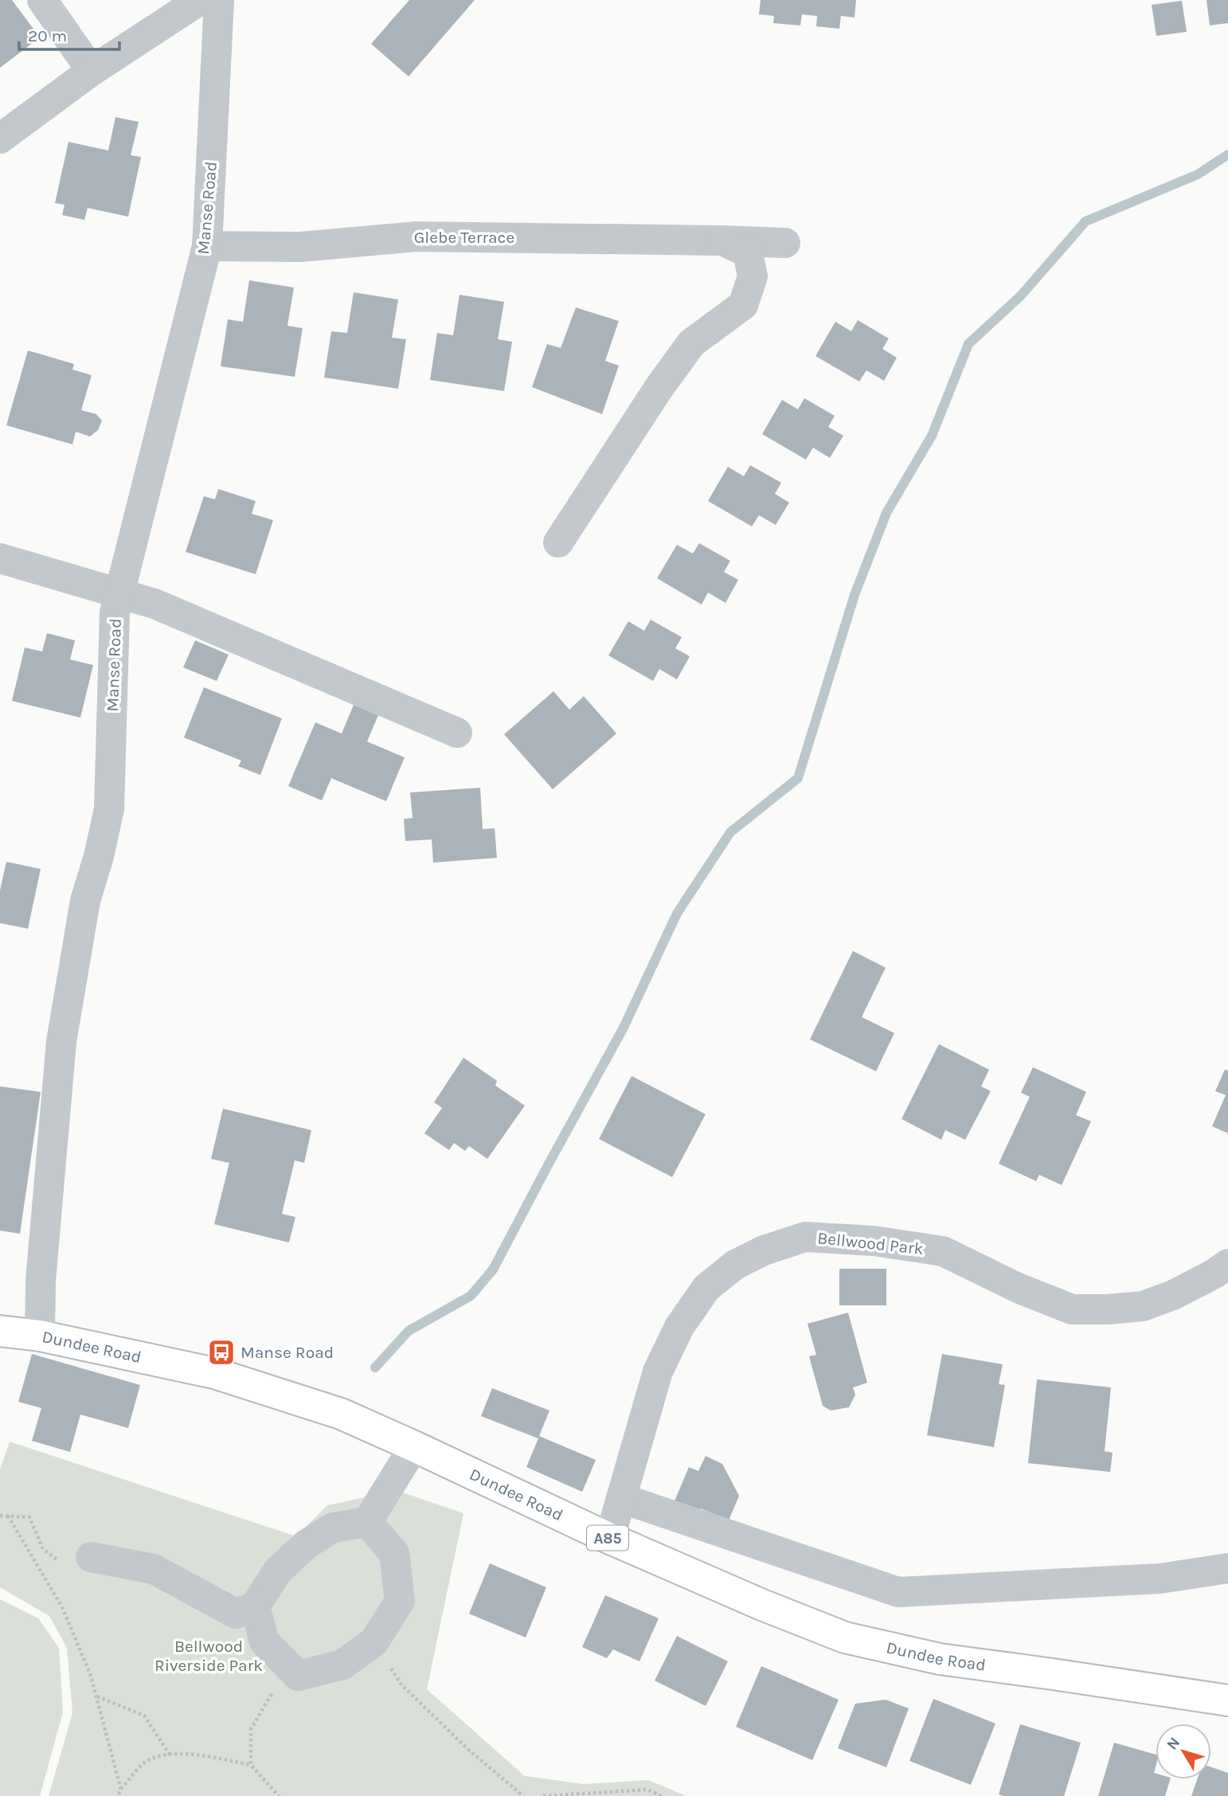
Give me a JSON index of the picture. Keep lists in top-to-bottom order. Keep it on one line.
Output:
{"streets":{"main road":["Dundee Road","A85"],"street":["Manse Road","Glebe Terrace","Bellwood Park"]},"crossings":[["Manse Road","Glebe Terrace"],["Manse Road","Dundee Road"],["Bellwood Park","Dundee Road"]],"parks":["Bellwood Riverside Park"],"places":{"bus stop":["Manse Road"]},"scale_bar":"20 m","north":"top left"}
